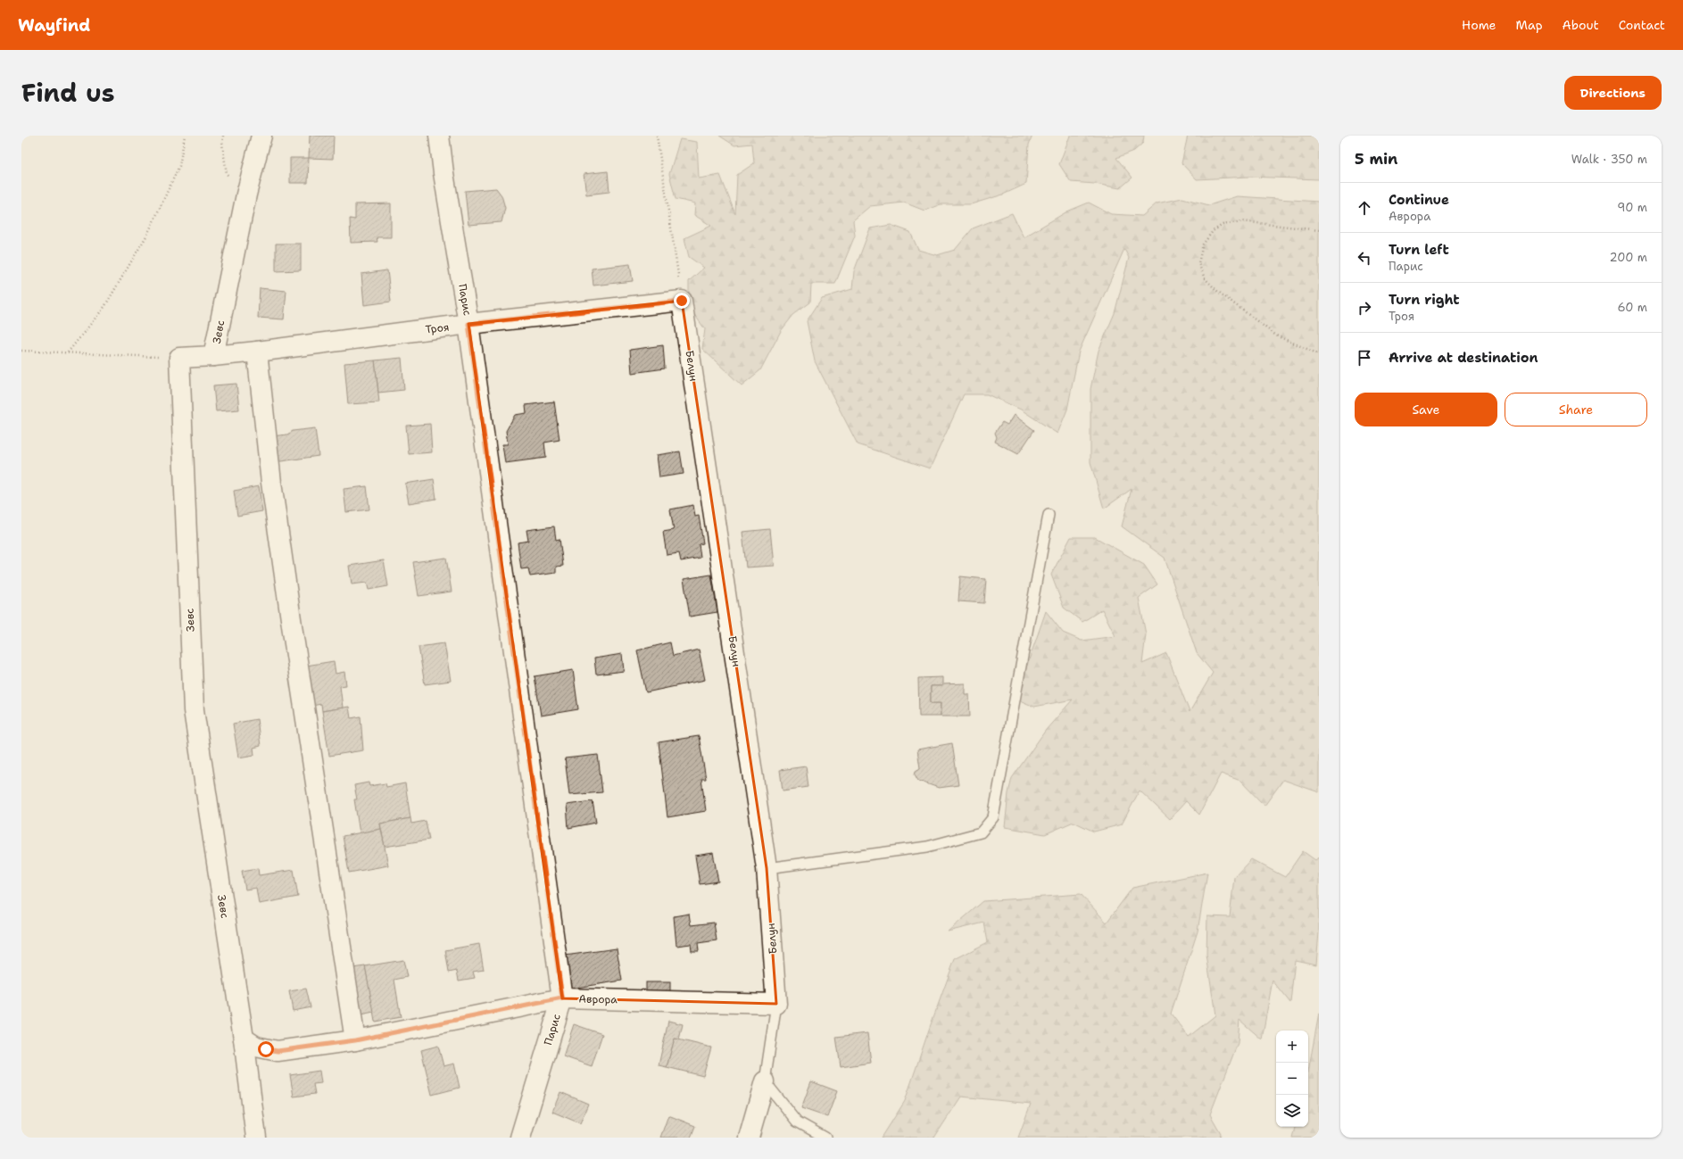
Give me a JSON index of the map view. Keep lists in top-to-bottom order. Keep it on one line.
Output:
{"streets":{"street":["Парис","Троя","Зевс","Белун","Аврора"]},"crossings":[["Парис","Троя"],["Парис","Аврора"],["Троя","Зевс"],["Троя","Белун"],["Зевс","Аврора"],["Белун","Аврора"]],"page":{"header":"Wayfind","nav":["Home","Map","About","Contact"],"title":"Find us","buttons":["Directions",["Save","Share"]],"heading":["5 min","Walk · 350 m"],"list":[["Continue","Аврора","90 m"],["Turn left","Парис","200 m"],["Turn right","Троя","60 m"],"Arrive at destination"],"map_buttons":["+","−"]}}
